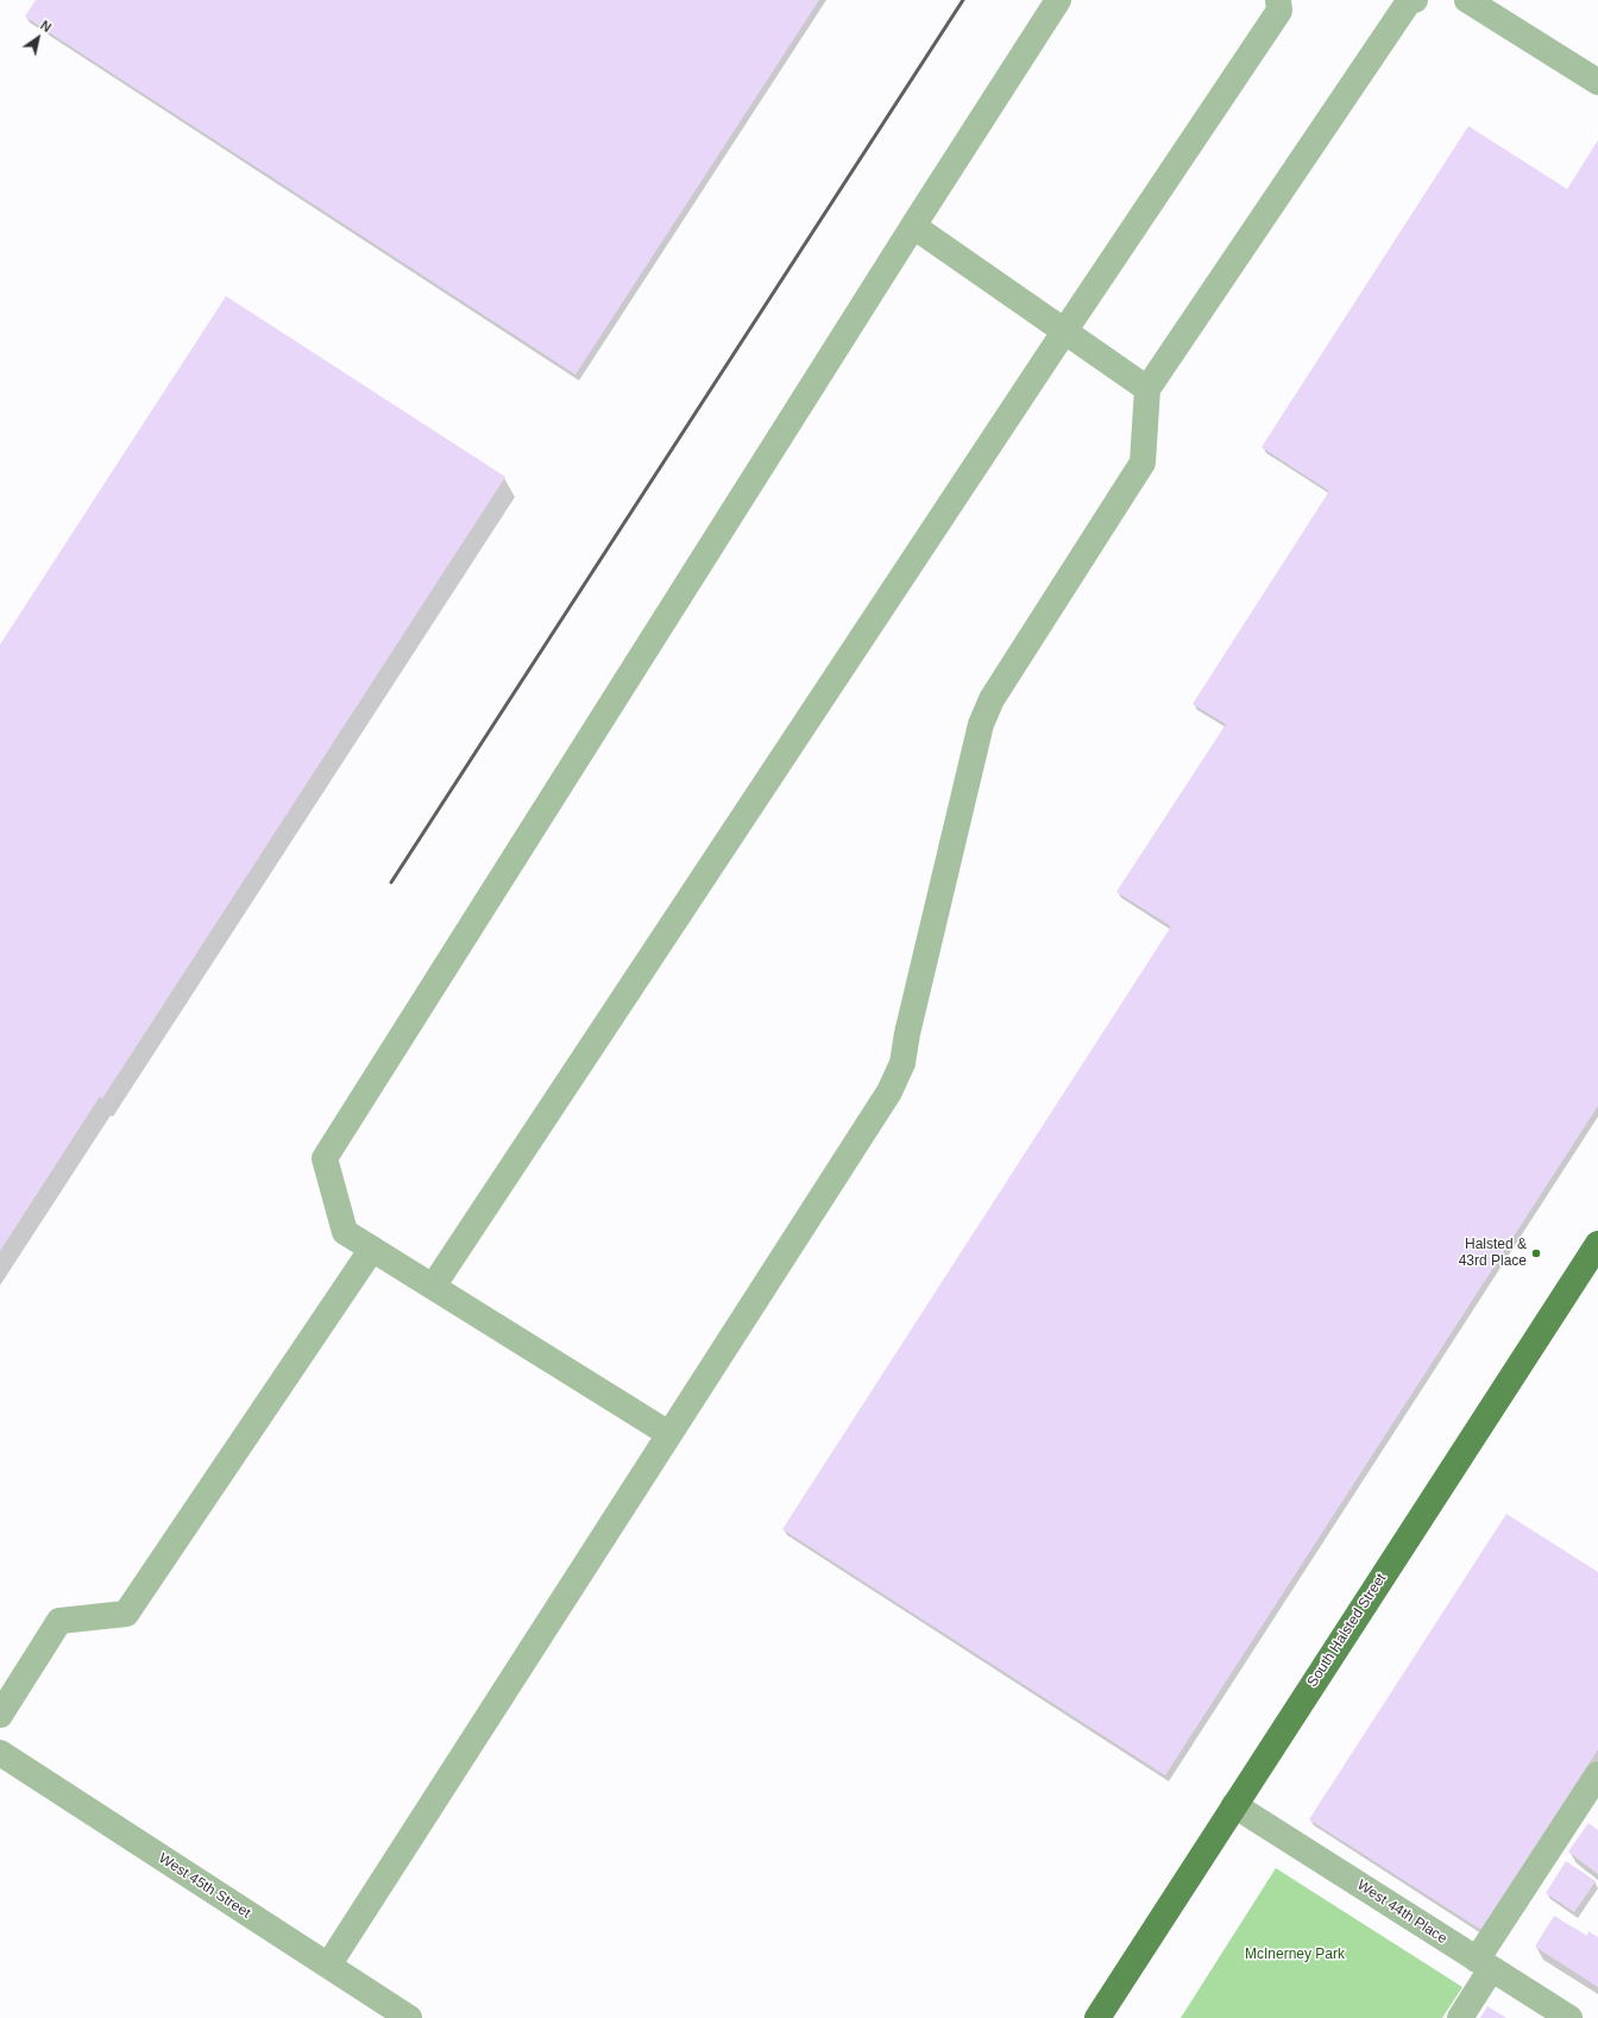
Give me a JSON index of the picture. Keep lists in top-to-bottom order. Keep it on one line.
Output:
{"streets":{"main road":["South Halsted Street"],"street":["West 45th Street","West 44th Place"]},"crossings":[["South Halsted Street","West 44th Place"]],"parks":["McInerney Park"],"places":["Halsted & 43rd Place"],"north":"top right"}
